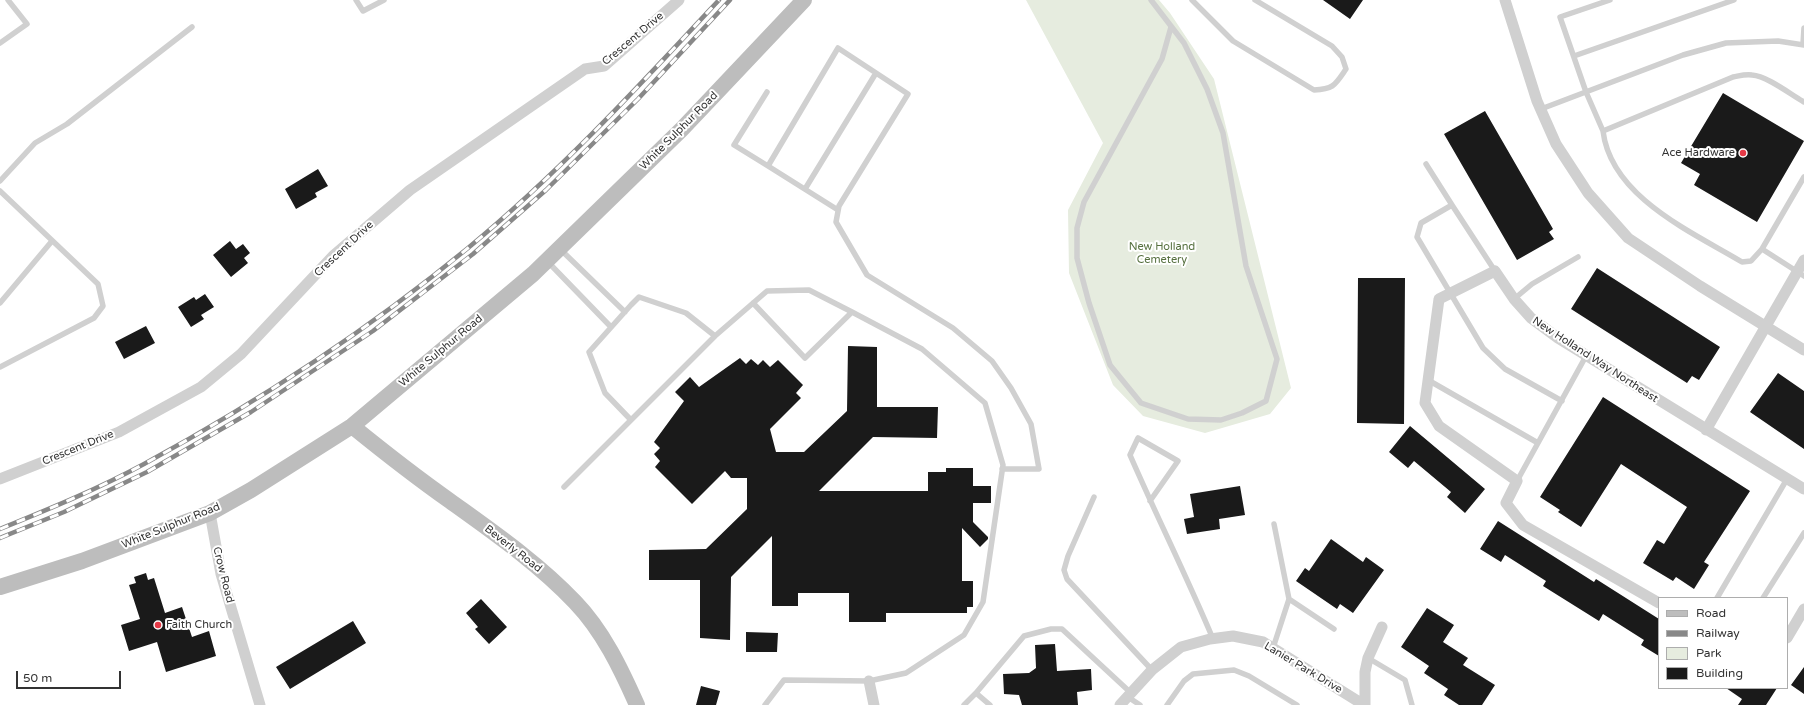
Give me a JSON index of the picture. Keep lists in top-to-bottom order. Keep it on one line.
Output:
{"streets":{"street":["Crescent Drive","White Sulphur Road","New Holland Way Northeast","Beverly Road","Crow Road","Lanier Park Drive"]},"crossings":[["White Sulphur Road","Beverly Road"],["White Sulphur Road","Crow Road"]],"parks":["New Holland Cemetery"],"places":["Ace Hardware","Faith Church"],"legend":["Road","Railway","Park","Building"],"scale_bar":"50 m"}
